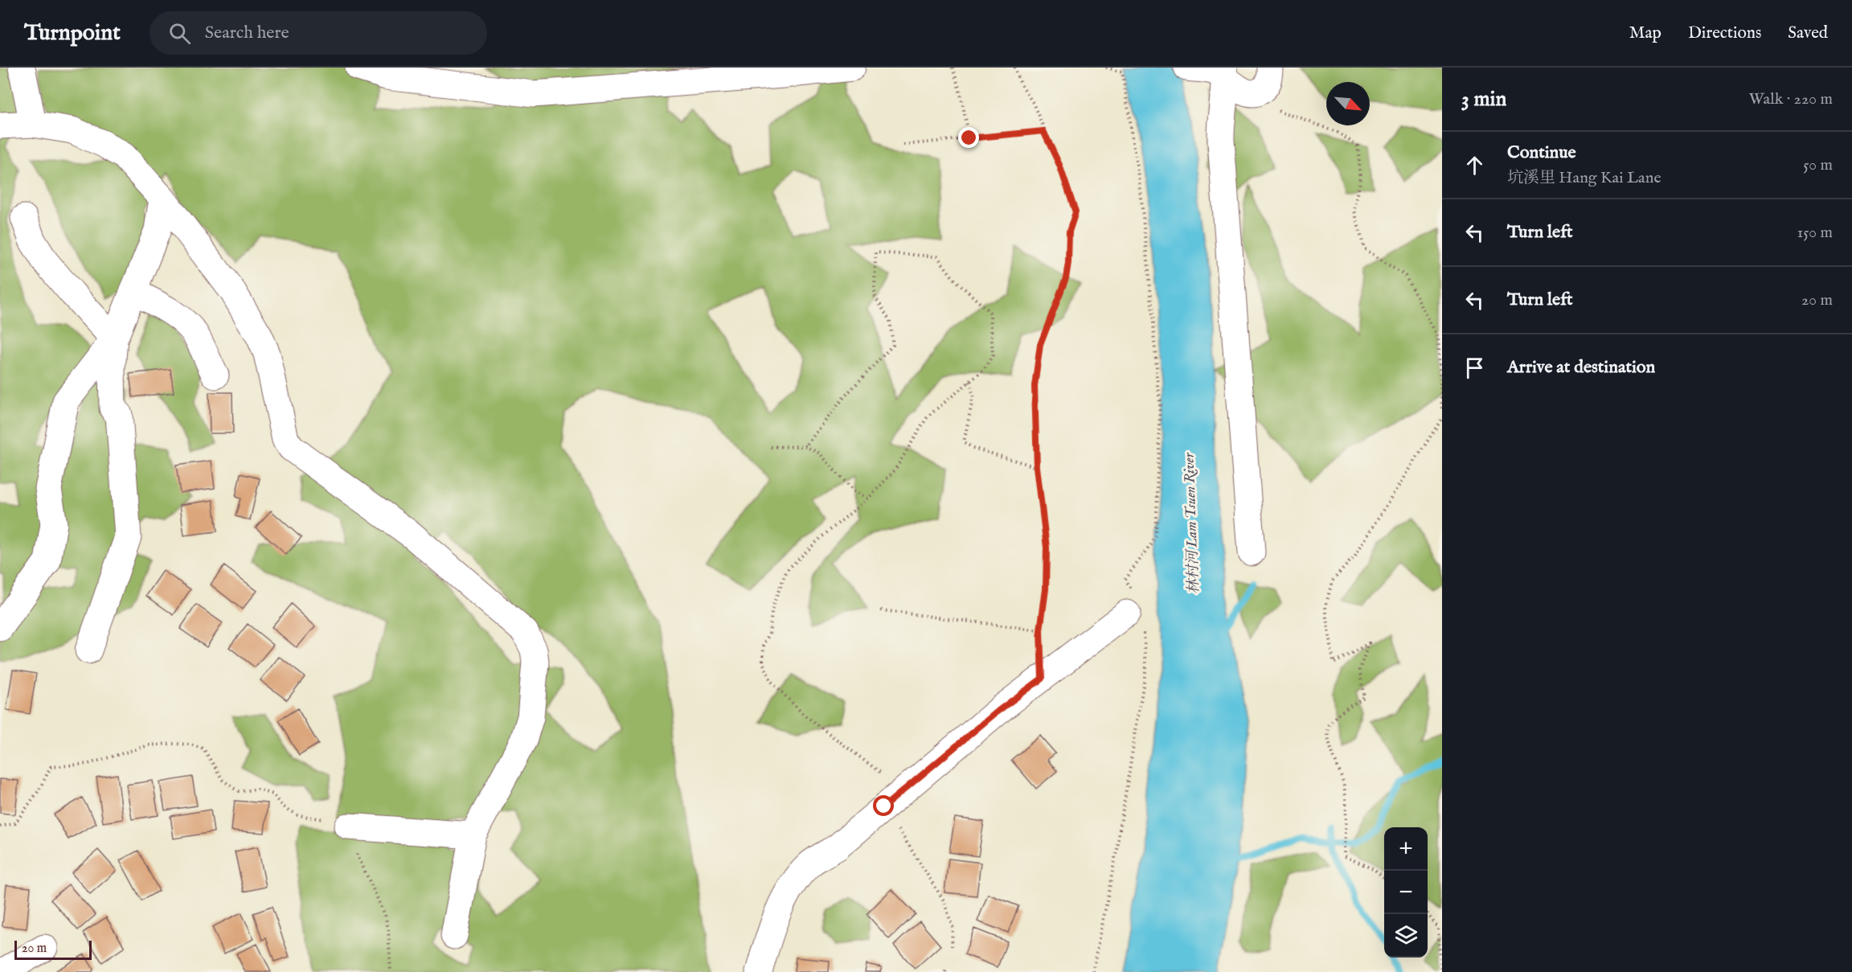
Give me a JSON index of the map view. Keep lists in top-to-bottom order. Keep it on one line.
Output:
{"water":["林村河 Lam Tsuen River"],"scale_bar":"20 m","north":"bottom right","page":{"header":"Turnpoint","search":"Search here","nav":["Map","Directions","Saved"],"heading":["3 min","Walk · 220 m"],"list":[["Continue","坑溪里 Hang Kai Lane","50 m"],["Turn left","150 m"],["Turn left","20 m"],"Arrive at destination"],"map_buttons":["+","−"],"scale":"20 m"}}
